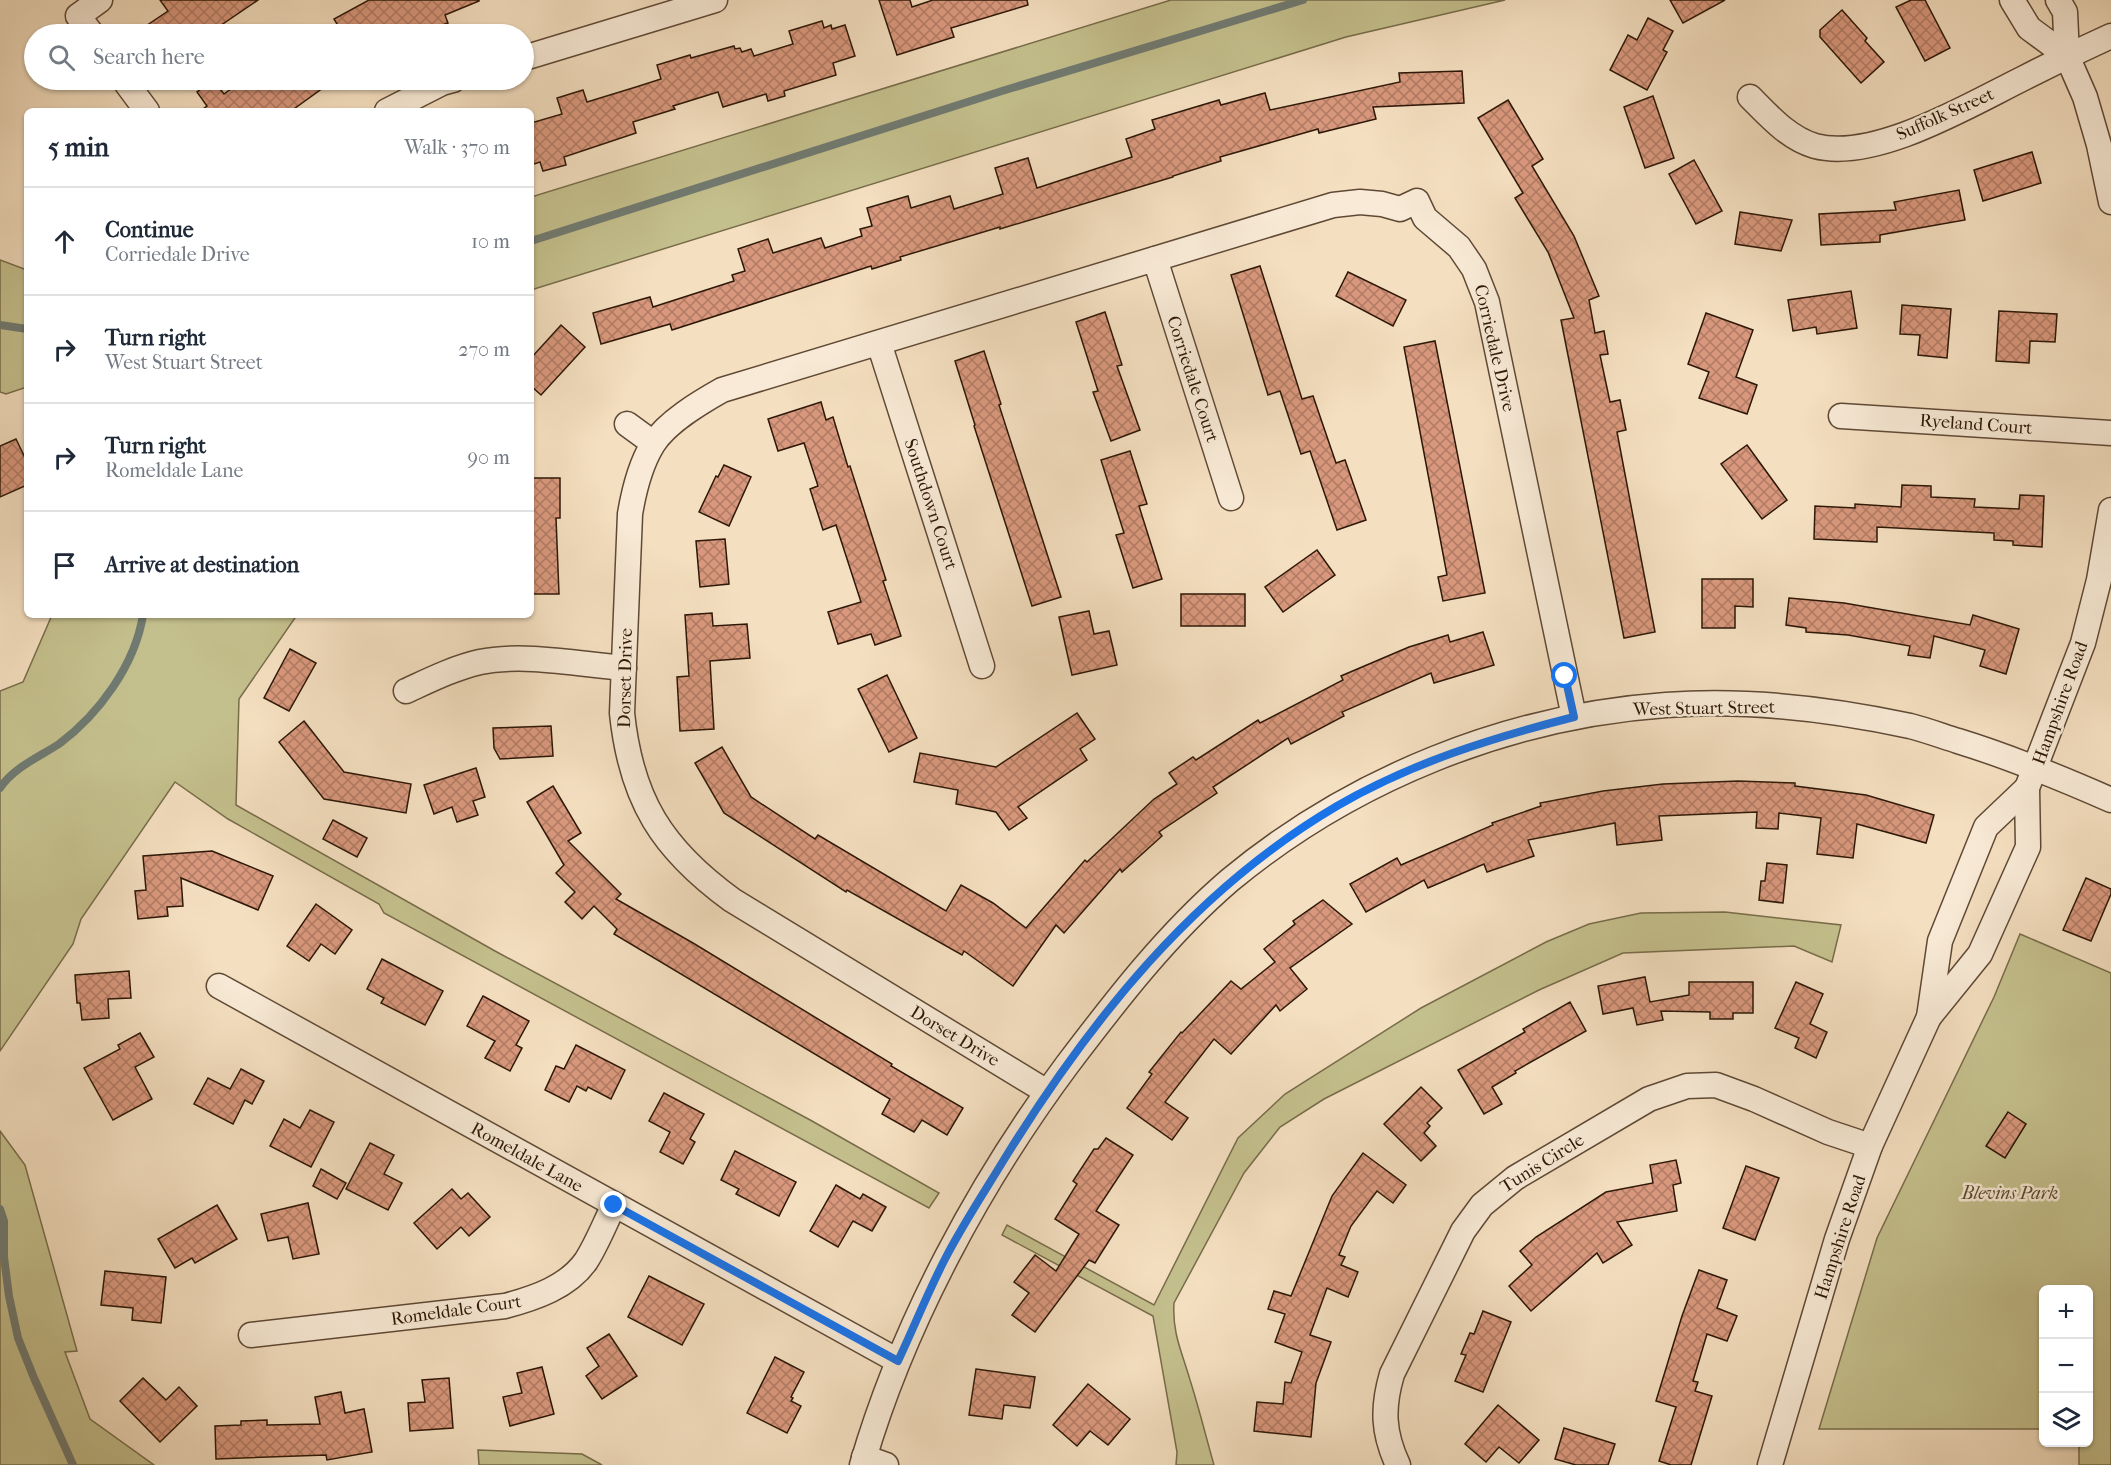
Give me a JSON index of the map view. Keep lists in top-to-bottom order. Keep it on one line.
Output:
{"streets":{"street":["Suffolk Street","Corriedale Drive","Corriedale Court","Ryeland Court","Southdown Court","Dorset Drive","Hampshire Road","West Stuart Street","Romeldale Lane","Tunis Circle","Romeldale Court"]},"crossings":[["Corriedale Drive","Corriedale Court"],["Corriedale Drive","Dorset Drive"],["Corriedale Drive","West Stuart Street"],["Southdown Court","Dorset Drive"],["Dorset Drive","West Stuart Street"],["Hampshire Road","West Stuart Street"],["Hampshire Road","Tunis Circle"],["West Stuart Street","Romeldale Lane"],["Romeldale Lane","Romeldale Court"]],"parks":["Blevins Park"],"page":{"search":"Search here","heading":["5 min","Walk · 370 m"],"list":[["Continue","Corriedale Drive","10 m"],["Turn right","West Stuart Street","270 m"],["Turn right","Romeldale Lane","90 m"],"Arrive at destination"],"map_buttons":["+","−"]}}
